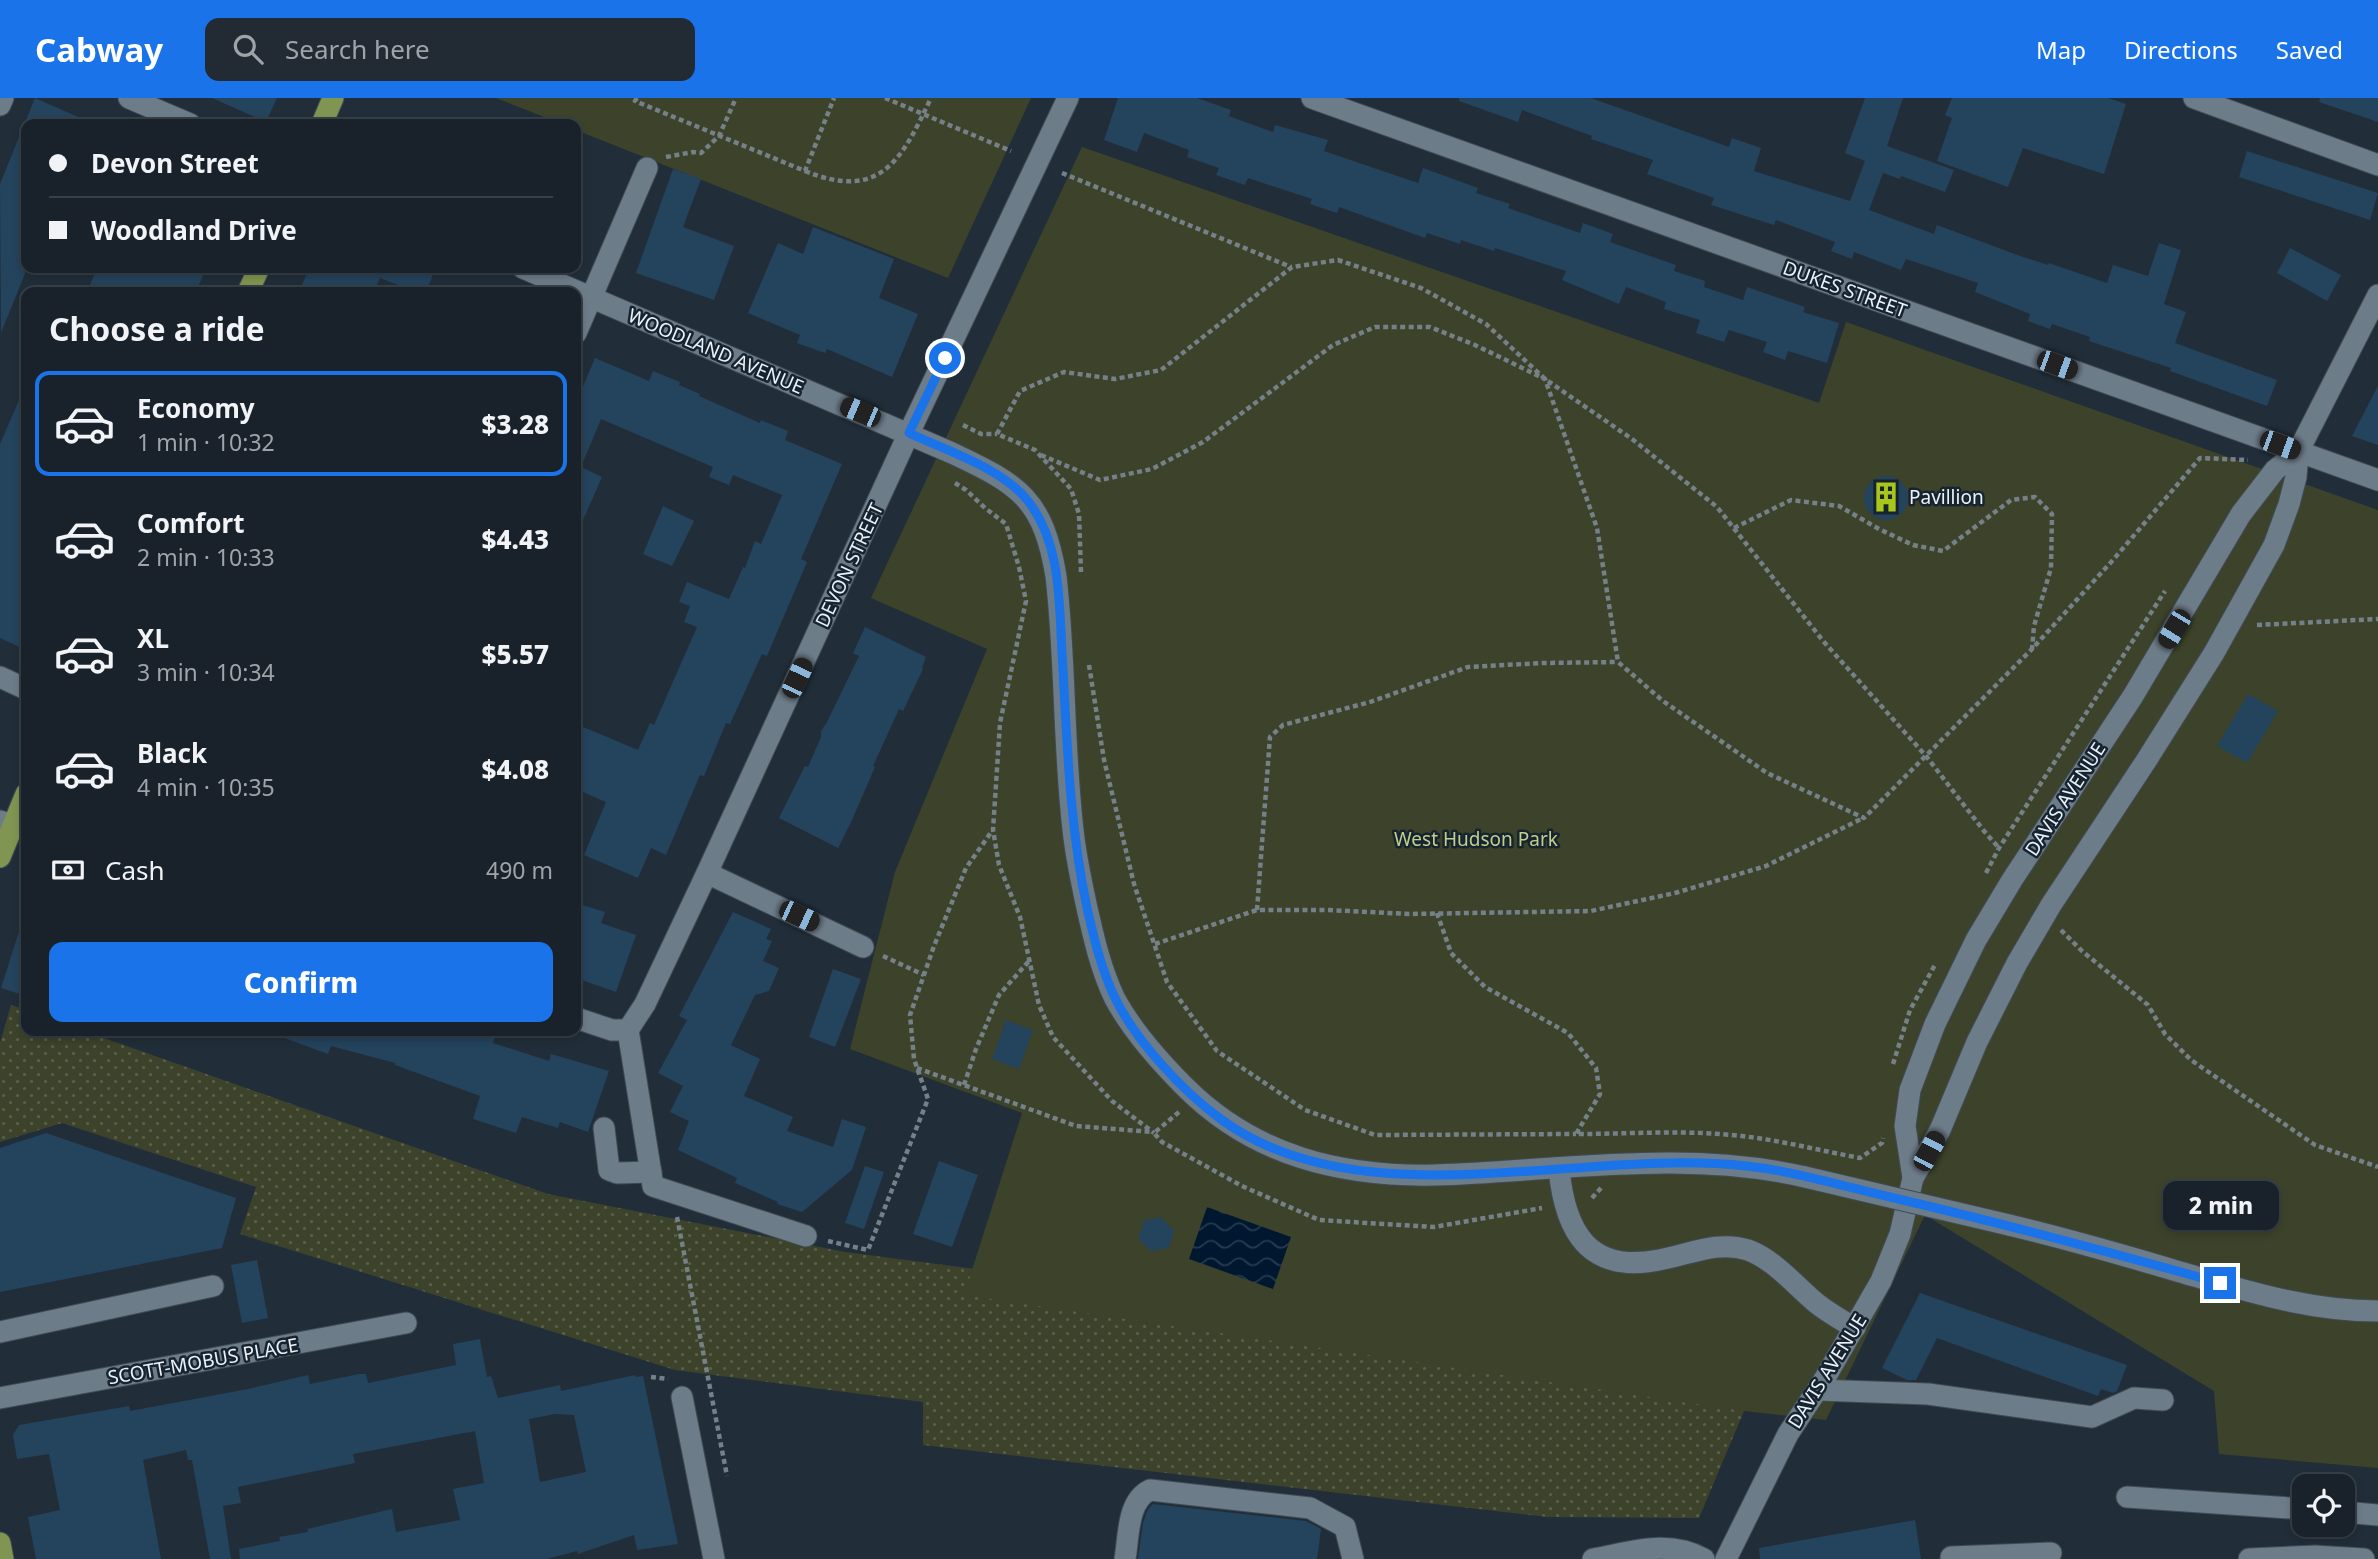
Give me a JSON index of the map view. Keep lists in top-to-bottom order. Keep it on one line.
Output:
{"streets":{"street":["DUKES STREET","WOODLAND AVENUE","DEVON STREET","DAVIS AVENUE","SCOTT-MOBUS PLACE"]},"crossings":[["DUKES STREET","DAVIS AVENUE"],["WOODLAND AVENUE","DEVON STREET"]],"parks":["West Hudson Park"],"places":{"building":["Pavillion"]},"page":{"header":"Cabway","search":"Search here","nav":["Map","Directions","Saved"],"banner":["Devon Street","Woodland Drive"],"heading":"Choose a ride","list":[{"name":"Economy","note":"1 min · 10:32","value":"$3.28"},{"name":"Comfort","note":"2 min · 10:33","value":"$4.43"},{"name":"XL","note":"3 min · 10:34","value":"$5.57"},{"name":"Black","note":"4 min · 10:35","value":"$4.08"}],"pay":["Cash","490 m"],"buttons":"Confirm","bubble":"2 min"}}
